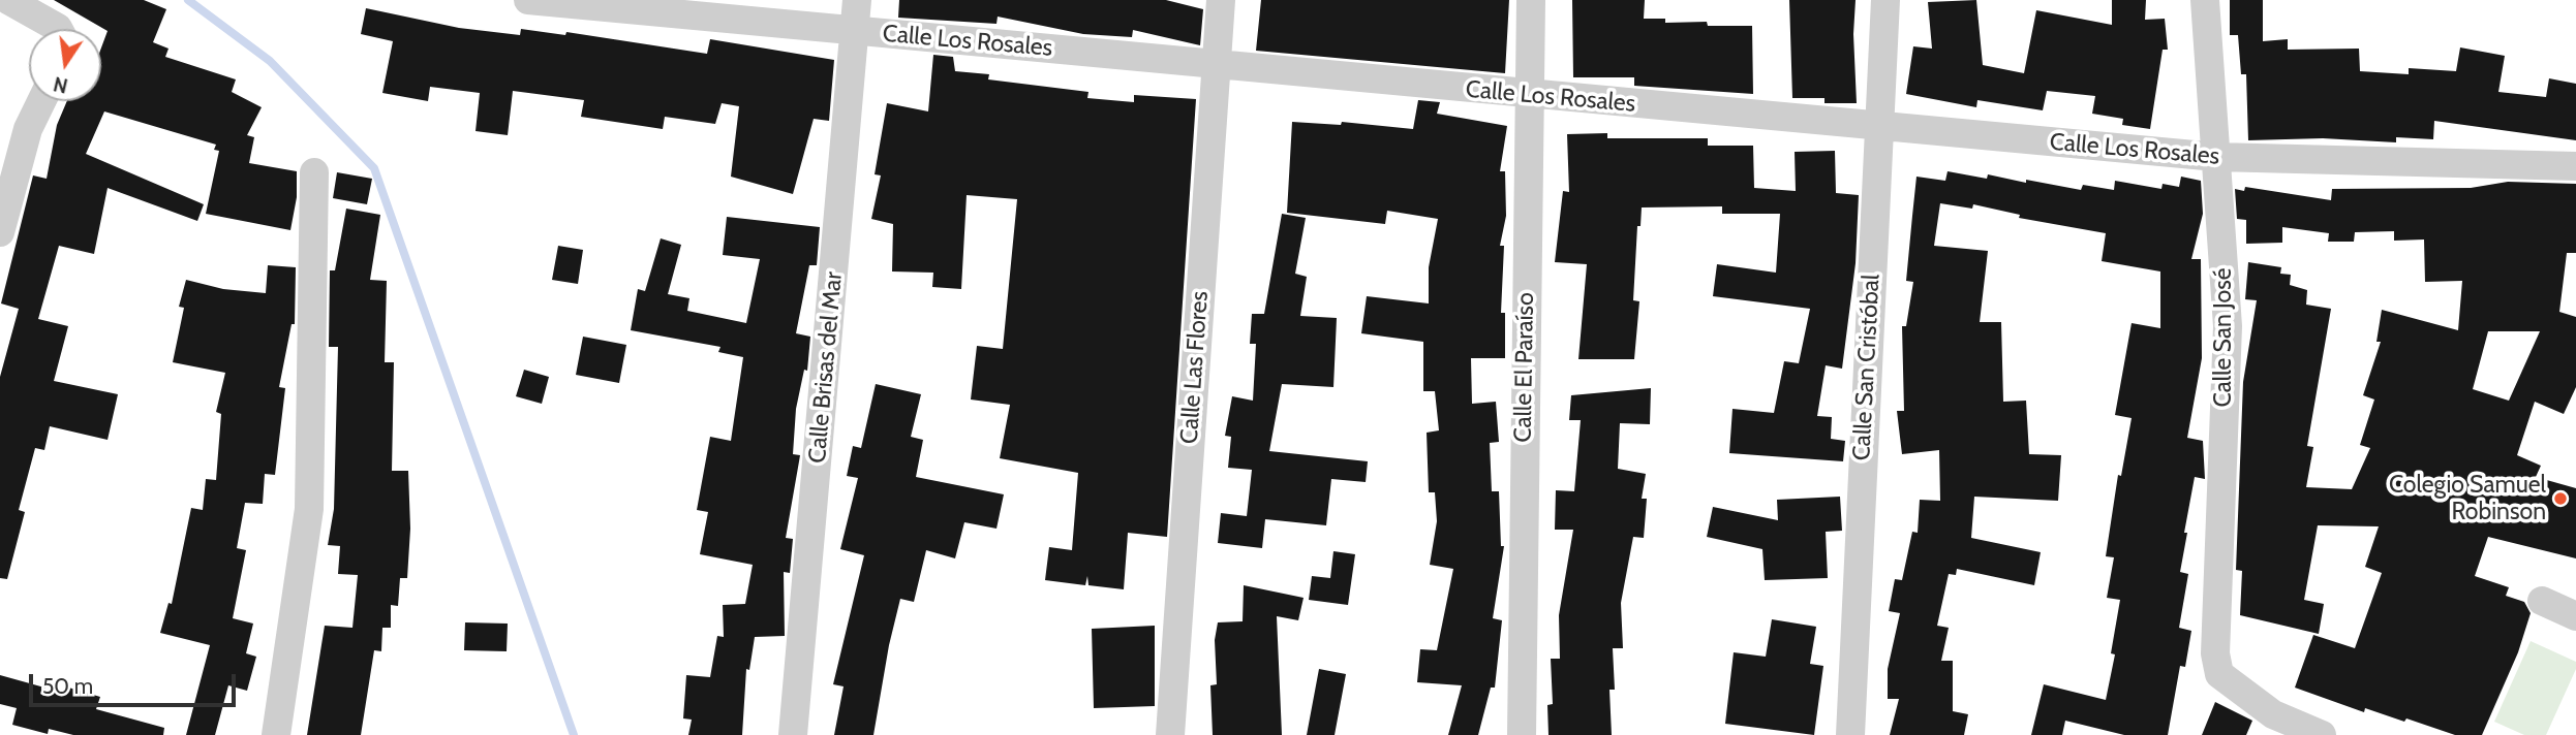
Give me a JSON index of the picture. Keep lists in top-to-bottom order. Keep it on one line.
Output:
{"streets":{"street":["Calle Los Rosales","Calle San José","Calle Brisas del Mar","Calle Las Flores","Calle El Paraíso","Calle San Cristóbal"]},"crossings":[["Calle Los Rosales","Calle San José"],["Calle Los Rosales","Calle Brisas del Mar"],["Calle Los Rosales","Calle Las Flores"],["Calle Los Rosales","Calle El Paraíso"],["Calle Los Rosales","Calle San Cristóbal"]],"places":["Colegio Samuel Robinson"],"scale_bar":"50 m","north":"bottom"}
